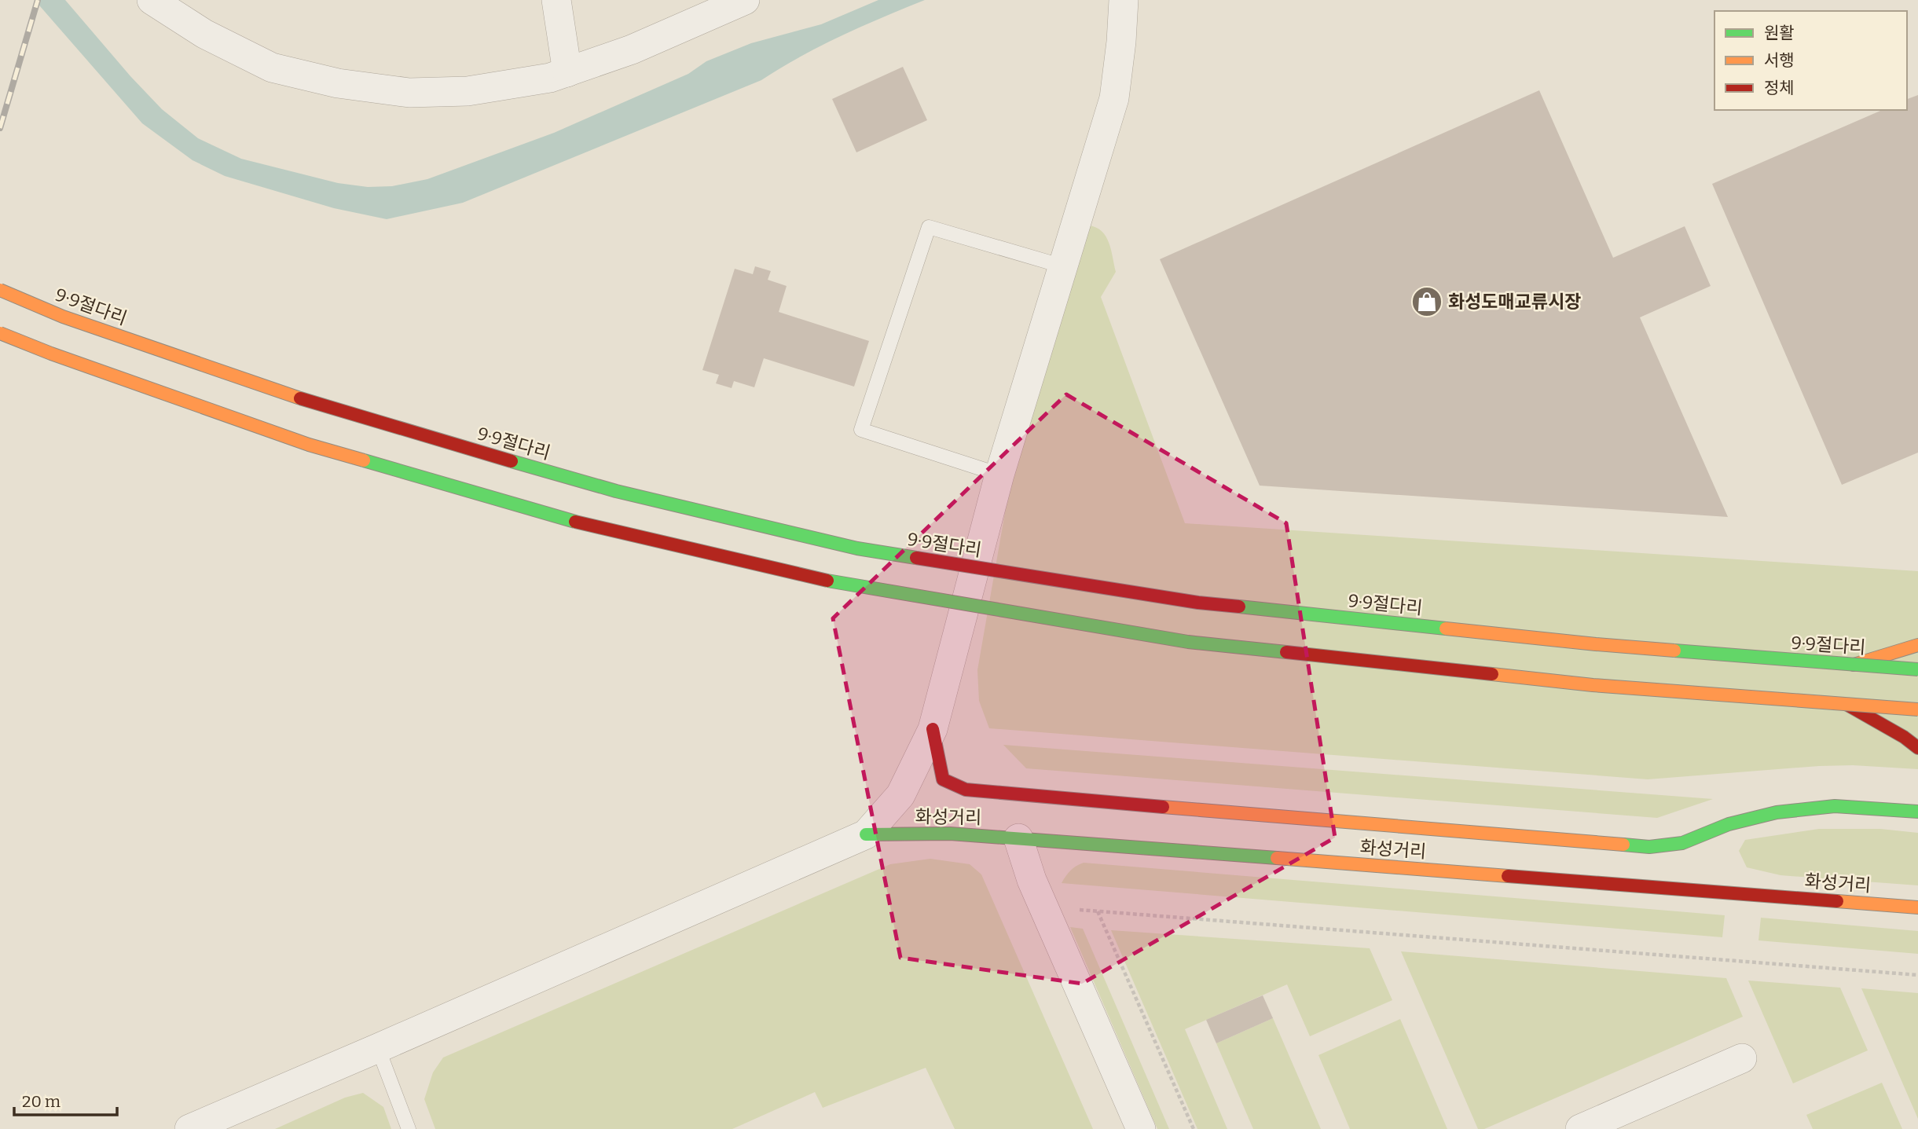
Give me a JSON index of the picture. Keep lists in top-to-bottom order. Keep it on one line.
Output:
{"streets":{"main road":["9·9절다리","화성거리"]},"places":{"shop":["화성도매교류시장"]},"legend":["원활","서행","정체"],"scale_bar":"20 m"}
